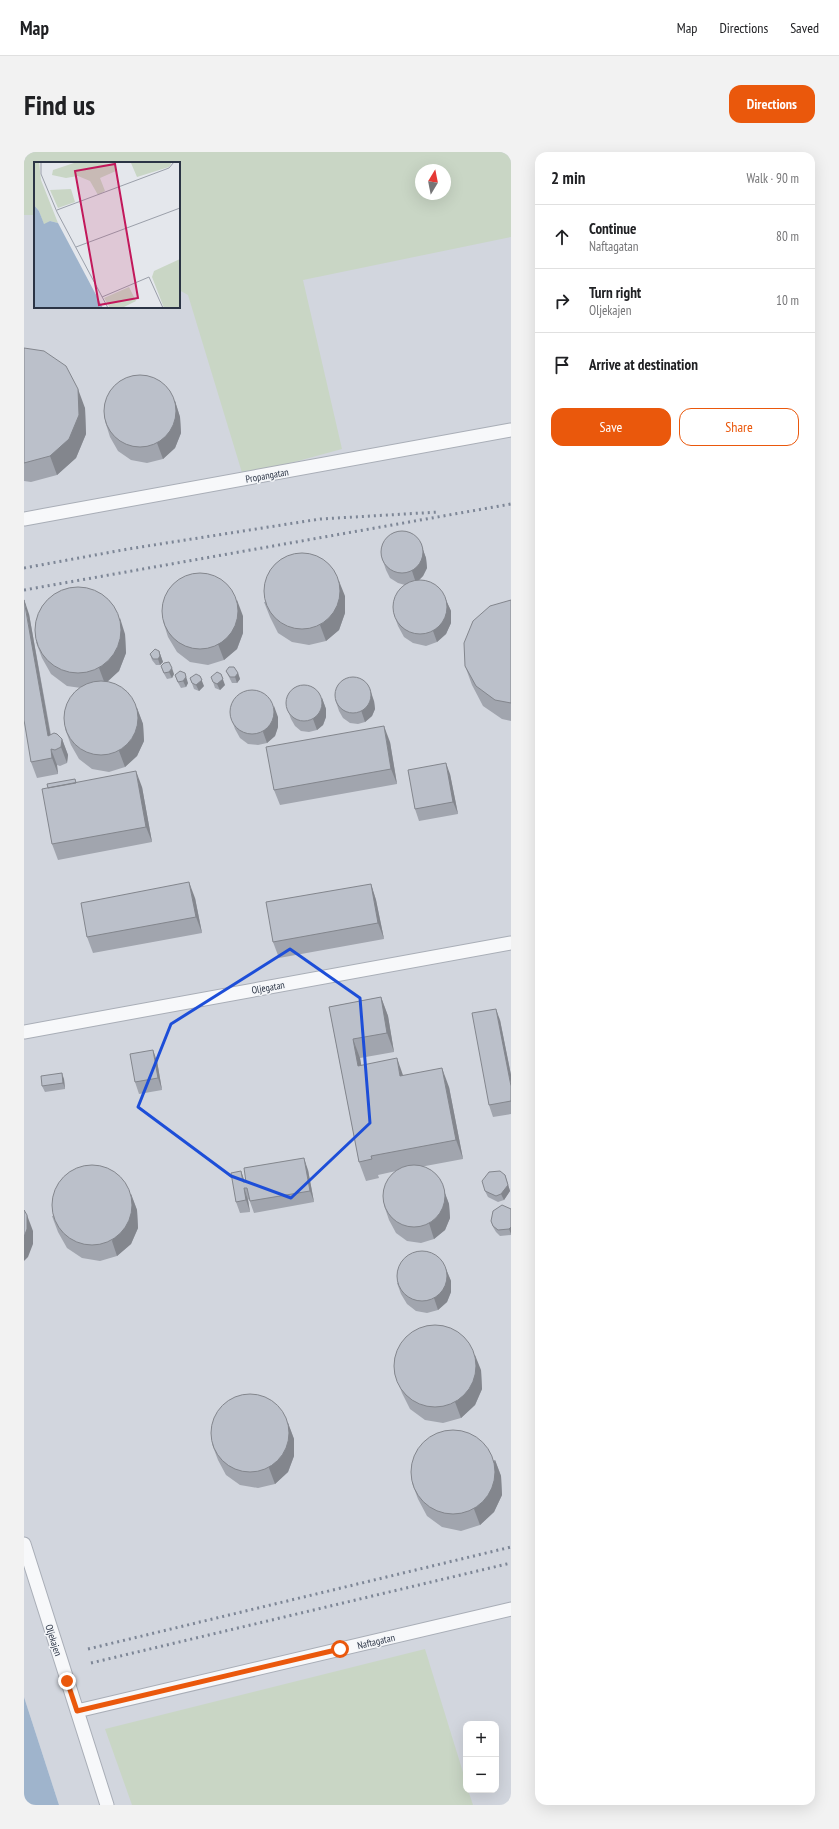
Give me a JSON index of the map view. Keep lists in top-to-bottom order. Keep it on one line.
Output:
{"streets":{"lane":["Propangatan","Oljegatan","Oljekajen","Naftagatan"]},"crossings":[["Oljekajen","Naftagatan"]],"north":"top","page":{"header":"Map","nav":["Map","Directions","Saved"],"buttons":["Directions",["Save","Share"]],"title":"Find us","heading":["2 min","Walk · 90 m"],"list":[["Continue","Naftagatan","80 m"],["Turn right","Oljekajen","10 m"],"Arrive at destination"],"map_buttons":["+","−"]}}
